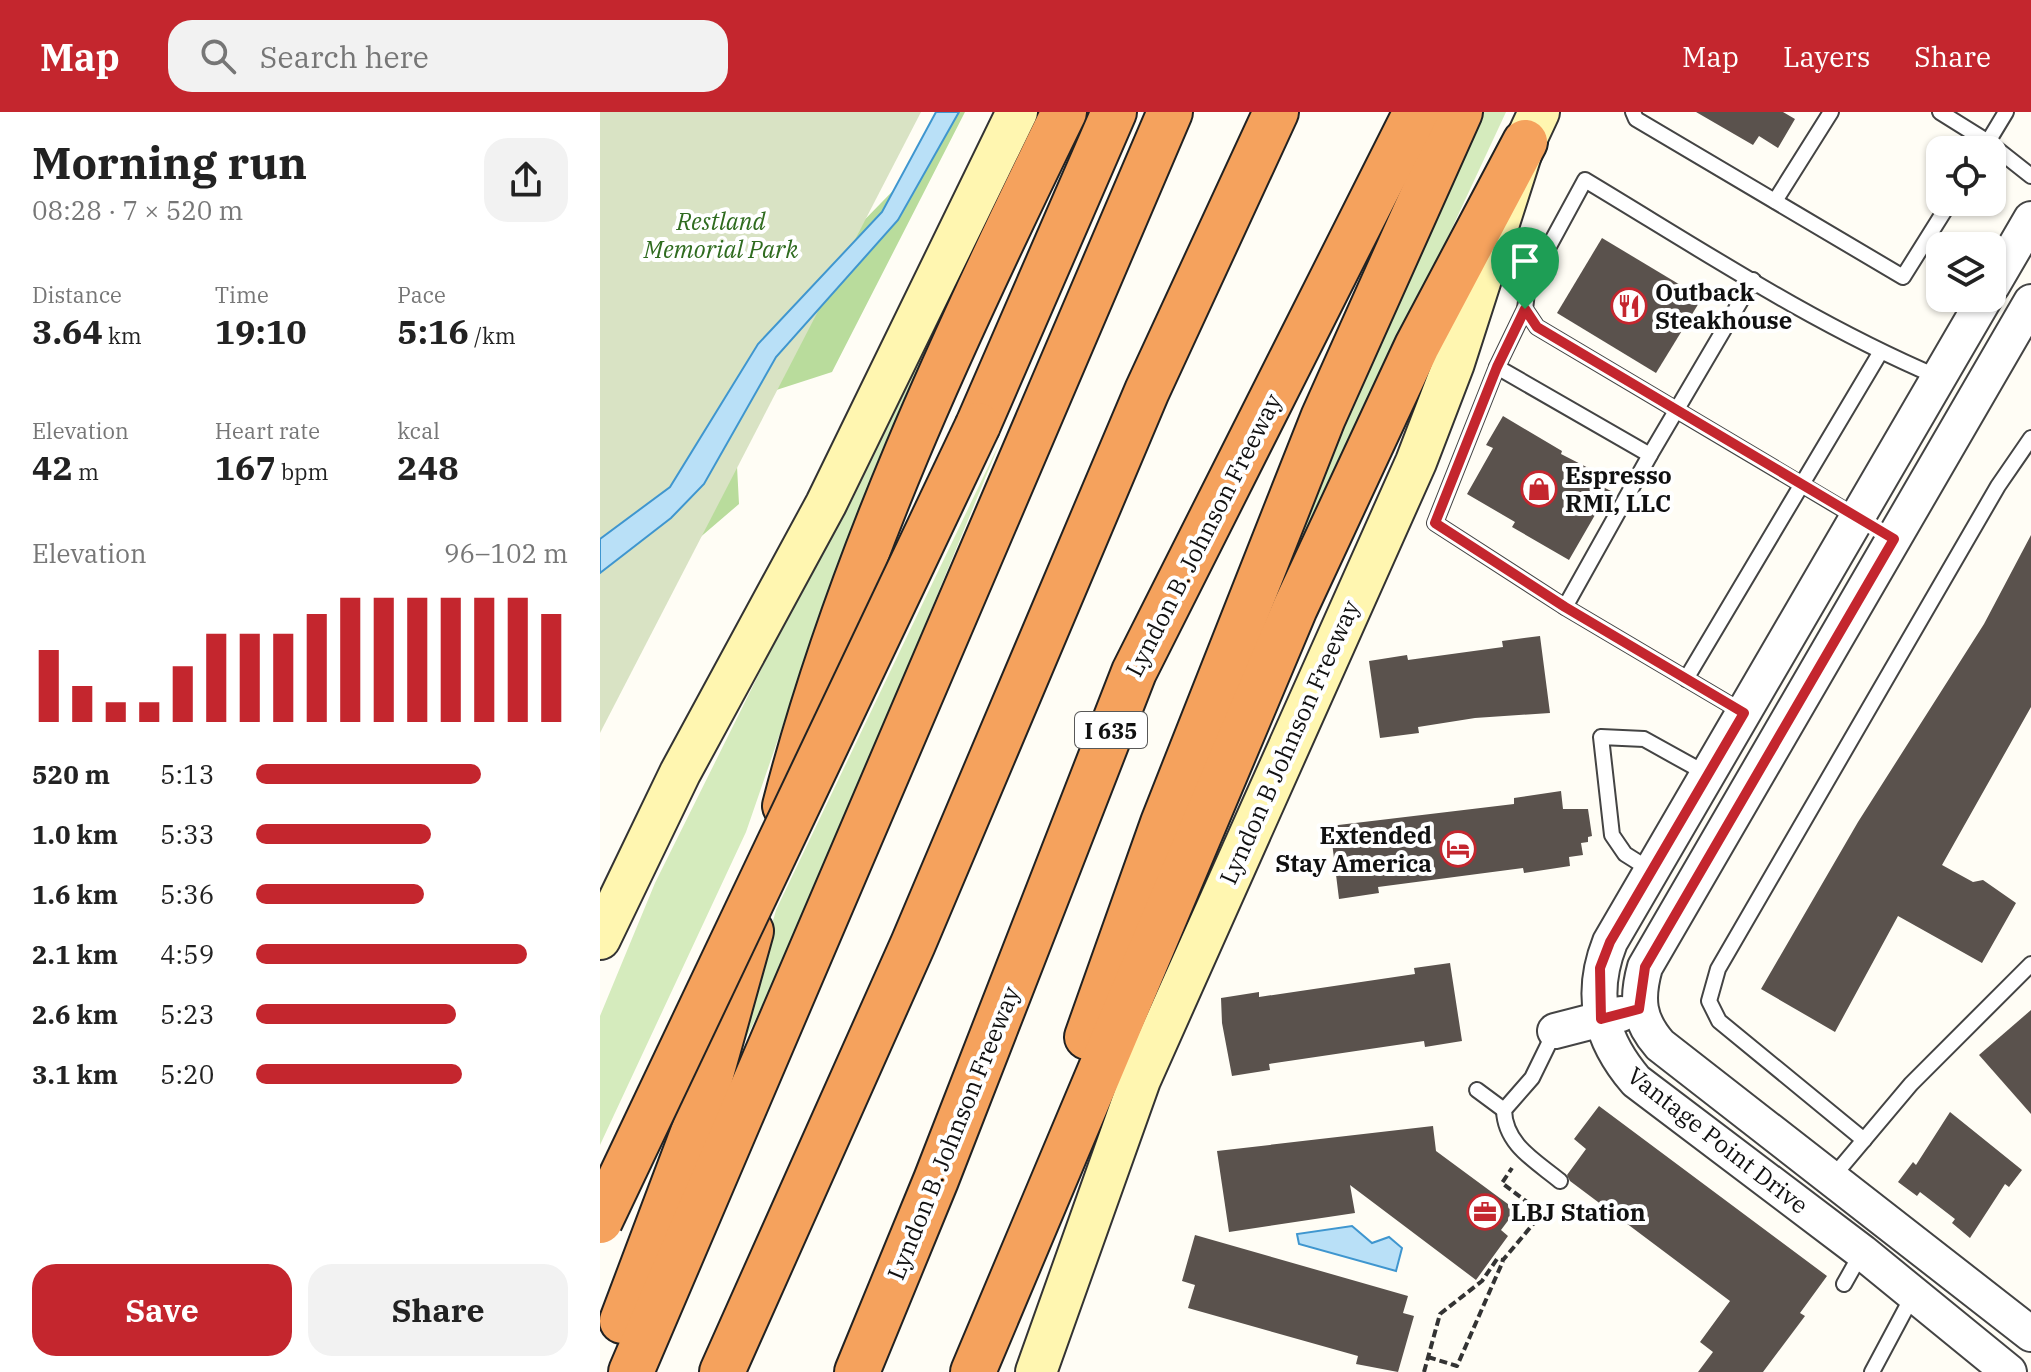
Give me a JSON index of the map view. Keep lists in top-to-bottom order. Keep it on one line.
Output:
{"streets":{"highway":["Lyndon B. Johnson Freeway","I 635"],"main road":["Lyndon B Johnson Freeway"],"street":["Vantage Point Drive"]},"parks":["Restland Memorial Park"],"places":{"restaurant":["Outback Steakhouse"],"shop":["Espresso RMI, LLC"],"hotel":["Extended Stay America"],"office":["LBJ Station"]},"page":{"header":"Map","search":"Search here","nav":["Map","Layers","Share"],"heading":["Morning run","08:28 · 7 × 520 m"],"stats":[["Distance","3.64 km"],["Time","19:10"],["Pace","5:16 /km"],["Elevation","42 m"],["Heart rate","167 bpm"],["kcal","248"]],"chart":["Elevation","96–102 m"],"list":[{"name":"520 m","note":"5:13"},{"name":"1.0 km","note":"5:33"},{"name":"1.6 km","note":"5:36"},{"name":"2.1 km","note":"4:59"},{"name":"2.6 km","note":"5:23"},{"name":"3.1 km","note":"5:20"}],"buttons":["Save","Share"]}}
